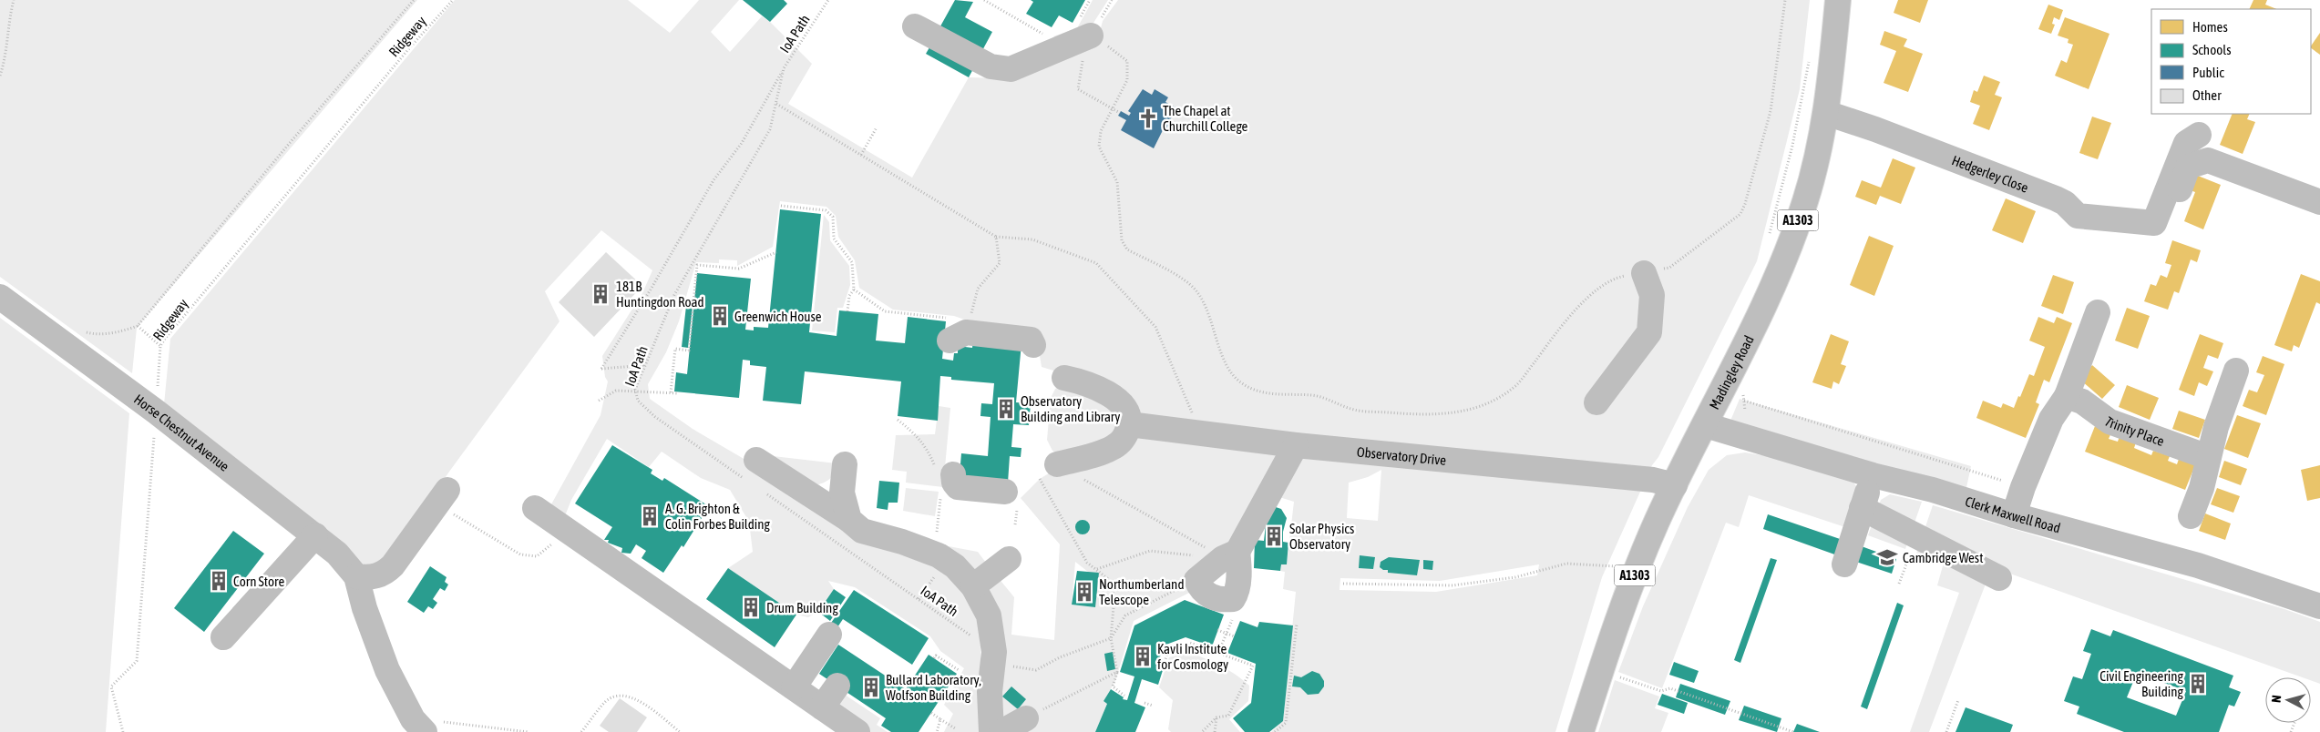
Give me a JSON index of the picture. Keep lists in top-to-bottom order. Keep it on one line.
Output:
{"streets":{"street":["Hedgerley Close","A1303","Madingley Road","Trinity Place","Horse Chestnut Avenue","Observatory Drive","Clerk Maxwell Road"],"path":["IoA Path","Ridgeway"]},"crossings":[["Ridgeway","Horse Chestnut Avenue"],["Hedgerley Close","Madingley Road"],["Madingley Road","Observatory Drive"],["Madingley Road","Clerk Maxwell Road"]],"places":{"church":["The Chapel at Churchill College"],"building":["181B Huntingdon Road","Greenwich House","Observatory Building and Library","A. G. Brighton & Colin Forbes Building","Solar Physics Observatory","Corn Store","Northumberland Telescope","Drum Building","Kavli Institute for Cosmology","Civil Engineering Building","Bullard Laboratory, Wolfson Building"],"school or university":["Cambridge West"]},"legend":["Homes","Schools","Public","Other"],"north":"left"}
